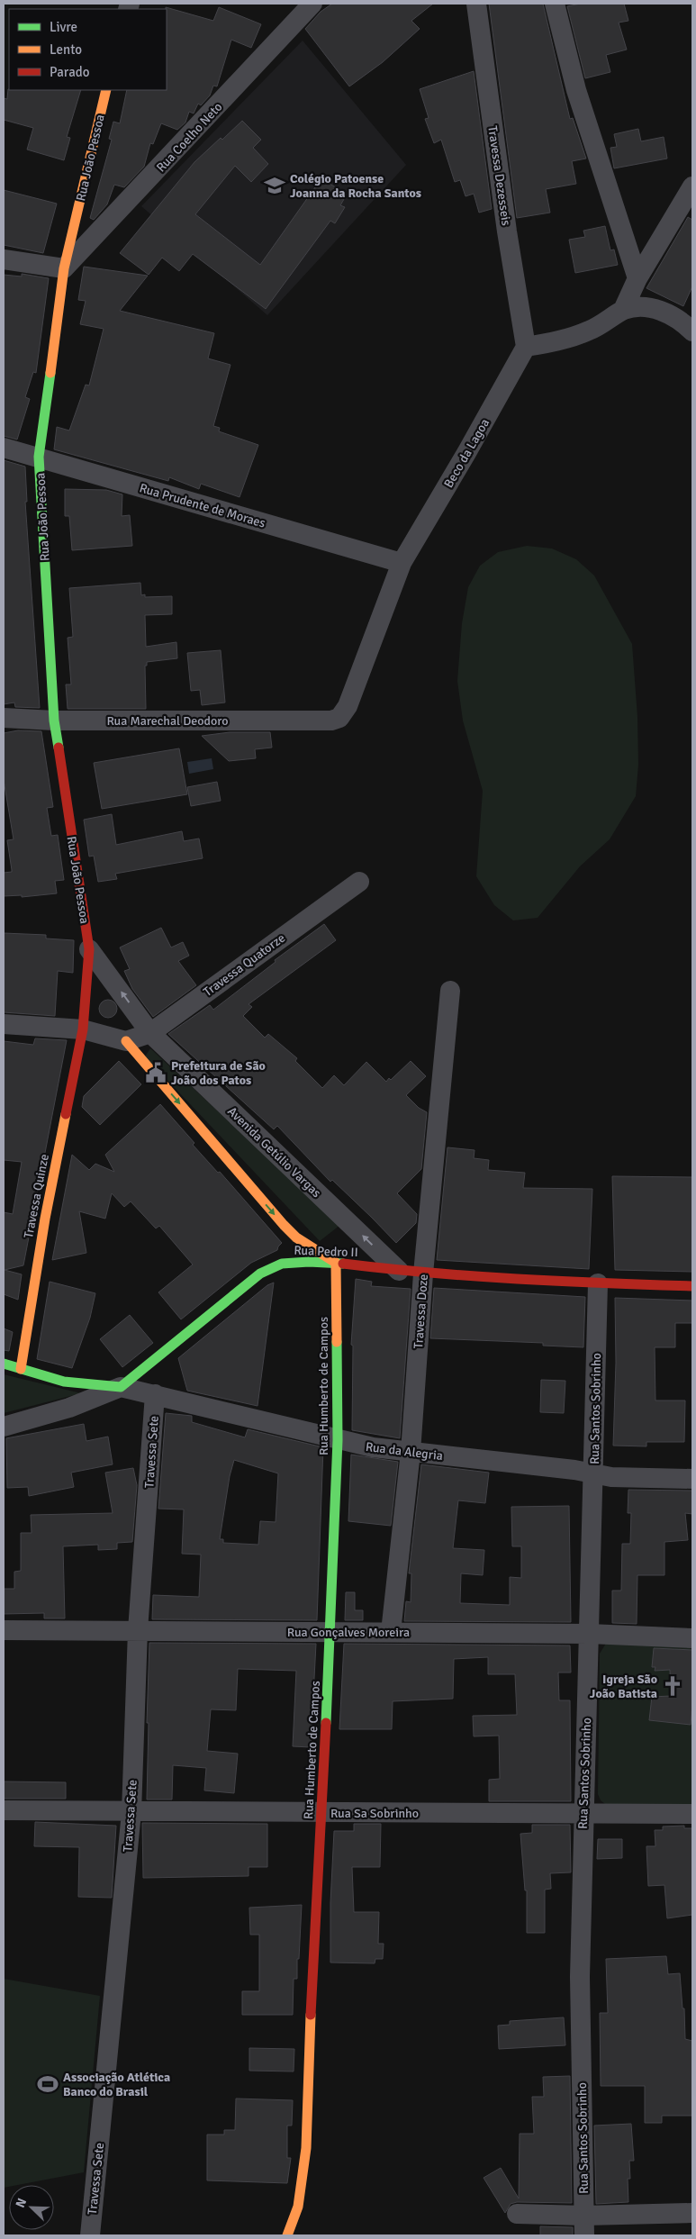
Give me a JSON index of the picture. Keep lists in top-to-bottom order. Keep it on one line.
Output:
{"streets":{"street":["Rua Coelho Neto","Rua João Pessoa","Travessa Dezesseis","Beco da Lagoa","Rua Prudente de Moraes","Rua Marechal Deodoro","Travessa Quatorze","Avenida Getúlio Vargas","Travessa Quinze","Rua Pedro II","Travessa Doze","Rua Humberto de Campos","Rua Santos Sobrinho","Rua da Alegria","Travessa Sete","Rua Gonçalves Moreira","Rua Sa Sobrinho"]},"crossings":[["Rua Coelho Neto","Rua João Pessoa"],["Rua João Pessoa","Rua Prudente de Moraes"],["Rua João Pessoa","Rua Marechal Deodoro"],["Rua João Pessoa","Travessa Quatorze"],["Rua João Pessoa","Avenida Getúlio Vargas"],["Rua João Pessoa","Travessa Quinze"],["Travessa Dezesseis","Beco da Lagoa"],["Beco da Lagoa","Rua Prudente de Moraes"],["Beco da Lagoa","Rua Marechal Deodoro"],["Travessa Quatorze","Avenida Getúlio Vargas"],["Avenida Getúlio Vargas","Rua Pedro II"],["Rua Pedro II","Travessa Doze"],["Rua Pedro II","Rua Humberto de Campos"],["Rua Pedro II","Rua Santos Sobrinho"],["Rua Pedro II","Rua da Alegria"],["Travessa Doze","Rua da Alegria"],["Travessa Doze","Rua Gonçalves Moreira"],["Rua Humberto de Campos","Rua da Alegria"],["Rua Humberto de Campos","Rua Gonçalves Moreira"],["Rua Humberto de Campos","Rua Sa Sobrinho"],["Rua Santos Sobrinho","Rua da Alegria"],["Rua Santos Sobrinho","Rua Gonçalves Moreira"],["Rua Santos Sobrinho","Rua Sa Sobrinho"],["Rua da Alegria","Travessa Sete"],["Travessa Sete","Rua Gonçalves Moreira"],["Travessa Sete","Rua Sa Sobrinho"]],"places":{"school or university":["Colégio Patoense Joanna da Rocha Santos"],"public building":["Prefeitura de São João dos Patos"],"church":["Igreja São João Batista"],"sports":["Associação Atlética Banco do Brasil"]},"legend":["Livre","Lento","Parado"],"north":"top left"}
